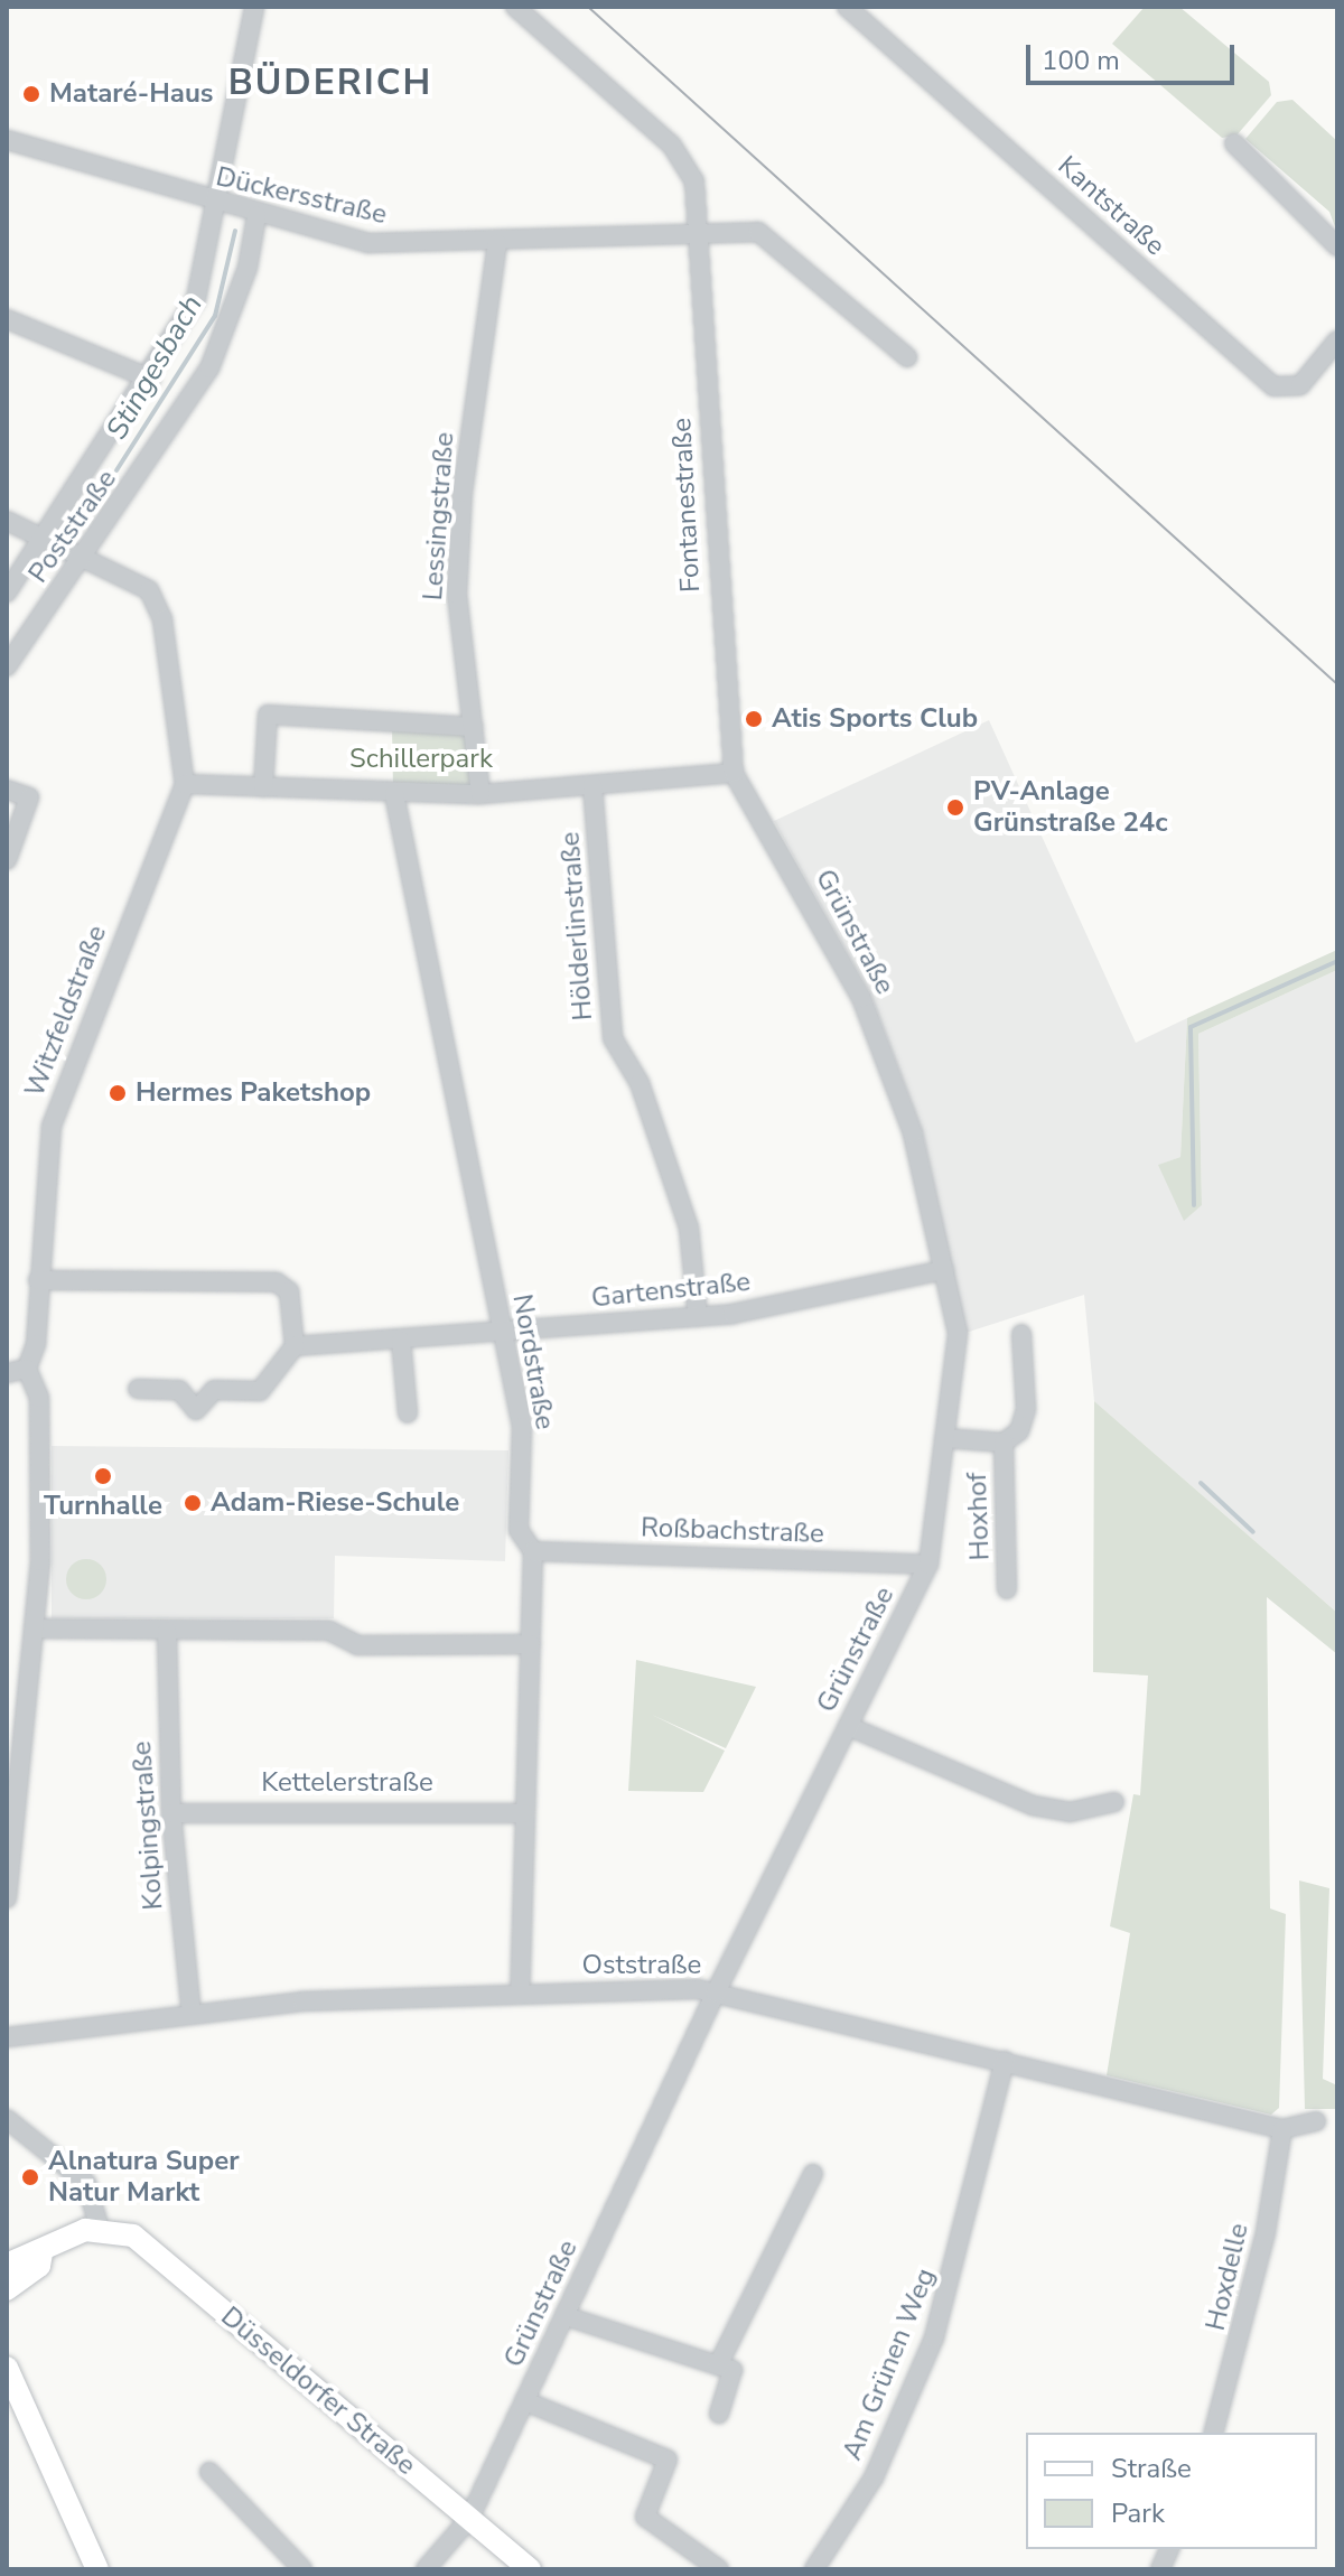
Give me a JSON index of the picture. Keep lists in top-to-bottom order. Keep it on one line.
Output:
{"streets":{"main road":["Düsseldorfer Straße"],"street":["Dückersstraße","Kantstraße","Fontanestraße","Lessingstraße","Poststraße","Hölderlinstraße","Grünstraße","Witzfeldstraße","Gartenstraße","Nordstraße","Hoxhof","Roßbachstraße","Kettelerstraße","Kolpingstraße","Oststraße","Hoxdelle","Am Grünen Weg"]},"crossings":[["Dückersstraße","Fontanestraße"],["Dückersstraße","Lessingstraße"],["Dückersstraße","Poststraße"],["Fontanestraße","Grünstraße"],["Hölderlinstraße","Gartenstraße"],["Grünstraße","Gartenstraße"],["Grünstraße","Hoxhof"],["Grünstraße","Roßbachstraße"],["Grünstraße","Oststraße"],["Grünstraße","Düsseldorfer Straße"],["Gartenstraße","Nordstraße"],["Nordstraße","Roßbachstraße"],["Nordstraße","Kettelerstraße"],["Nordstraße","Oststraße"],["Kettelerstraße","Kolpingstraße"],["Kolpingstraße","Oststraße"],["Oststraße","Hoxdelle"],["Oststraße","Am Grünen Weg"]],"districts":["BÜDERICH"],"water":["Stingesbach"],"parks":["Schillerpark"],"places":["Mataré-Haus","Atis Sports Club","PV-Anlage Grünstraße 24c","Hermes Paketshop","Turnhalle","Adam-Riese-Schule","Alnatura Super Natur Markt"],"legend":["Straße","Park"],"scale_bar":"100 m"}
